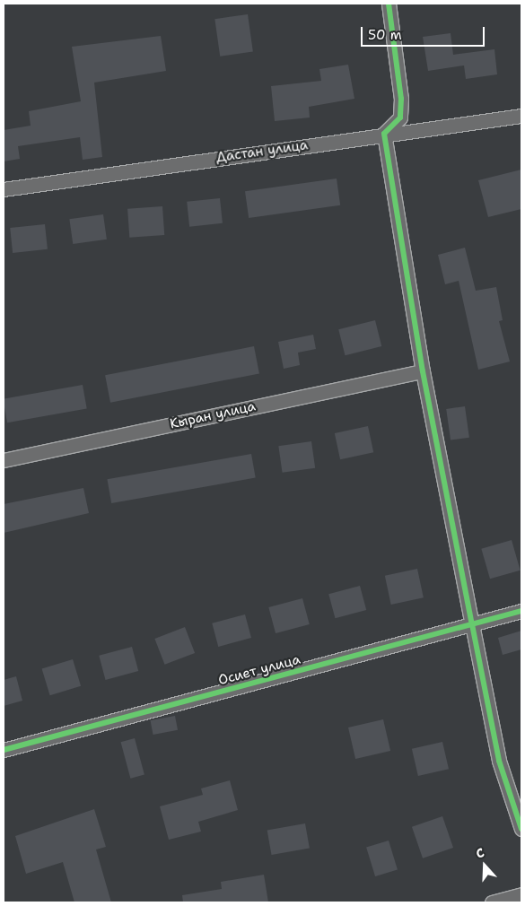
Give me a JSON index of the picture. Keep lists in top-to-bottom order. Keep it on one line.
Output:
{"streets":{"street":["Дастан улица","Кыран улица","Осиет улица"]},"scale_bar":"50 m","north":"top"}
